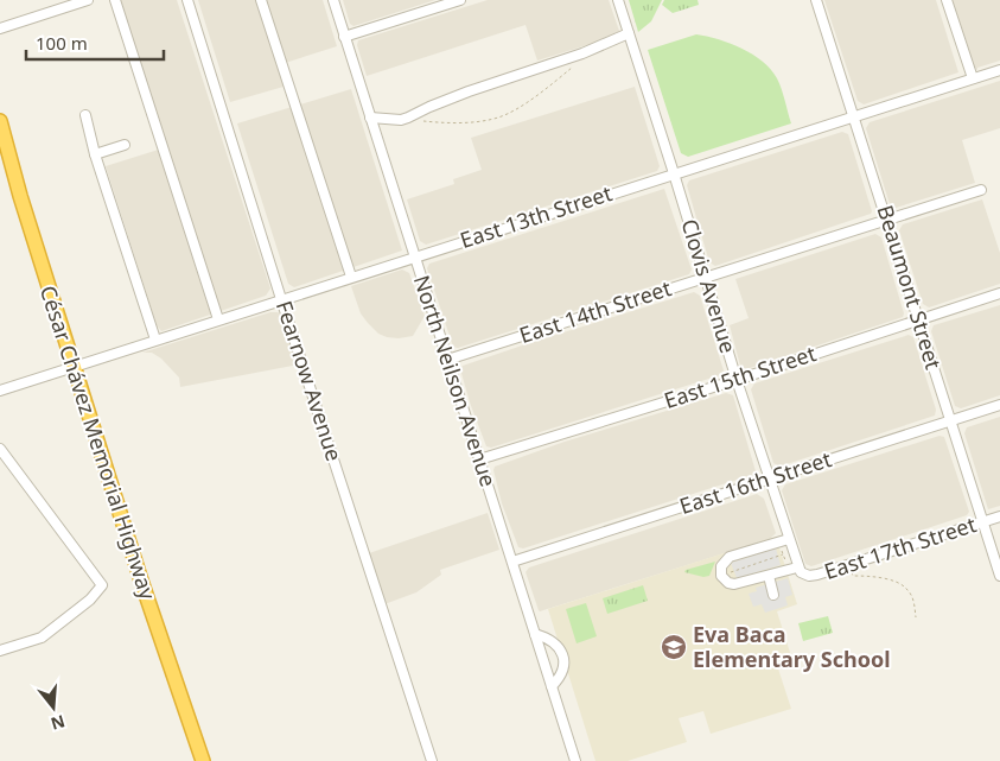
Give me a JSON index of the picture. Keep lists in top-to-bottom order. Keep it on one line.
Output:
{"streets":{"highway":["César Chávez Memorial Highway"],"street":["East 13th Street","Clovis Avenue","Beaumont Street","East 14th Street","East 15th Street","Fearnow Avenue","North Neilson Avenue","East 16th Street","East 17th Street"]},"crossings":[["East 13th Street","Clovis Avenue"],["East 13th Street","Beaumont Street"],["East 13th Street","Fearnow Avenue"],["East 13th Street","North Neilson Avenue"],["East 13th Street","César Chávez Memorial Highway"],["Clovis Avenue","East 14th Street"],["Clovis Avenue","East 15th Street"],["Clovis Avenue","East 16th Street"],["Clovis Avenue","East 17th Street"],["Beaumont Street","East 14th Street"],["Beaumont Street","East 15th Street"],["Beaumont Street","East 16th Street"],["Beaumont Street","East 17th Street"],["East 14th Street","North Neilson Avenue"],["East 15th Street","North Neilson Avenue"],["North Neilson Avenue","East 16th Street"]],"places":{"school or university":["Eva Baca Elementary School"]},"scale_bar":"100 m","north":"bottom"}
